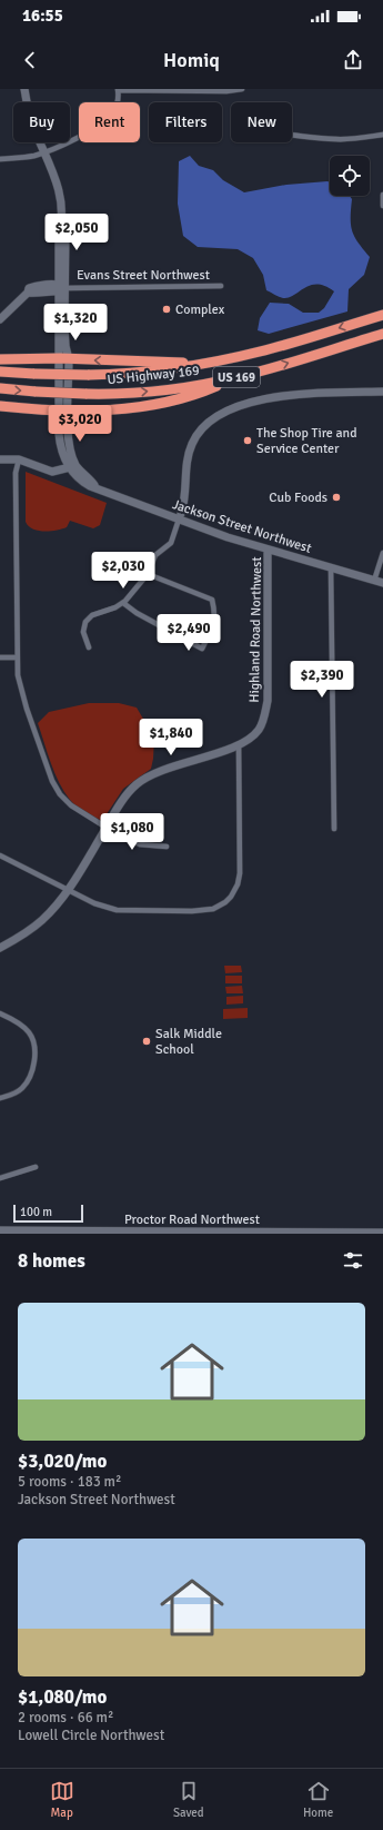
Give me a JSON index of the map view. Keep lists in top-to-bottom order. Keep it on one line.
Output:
{"streets":{"highway":["US Highway 169","US 169"],"street":["Evans Street Northwest","Jackson Street Northwest","Highland Road Northwest","Proctor Road Northwest"]},"crossings":[["Jackson Street Northwest","Highland Road Northwest"]],"places":["Complex","The Shop Tire and Service Center","Cub Foods","Salk Middle School"],"scale_bar":"100 m","page":{"status":"16:55","header":"Homiq","chip":["Buy","Rent","Filters","New"],"price":["$2,050","$1,320","$3,020","$2,030","$2,490","$2,390","$1,840","$1,080"],"scale":"100 m","heading":"8 homes","list":[{"name":"$3,020/mo","note":"5 rooms · 183 m² · Jackson Street Northwest"},{"name":"$1,080/mo","note":"2 rooms · 66 m² · Lowell Circle Northwest"}],"tabs":["Map","Saved","Home"]}}
